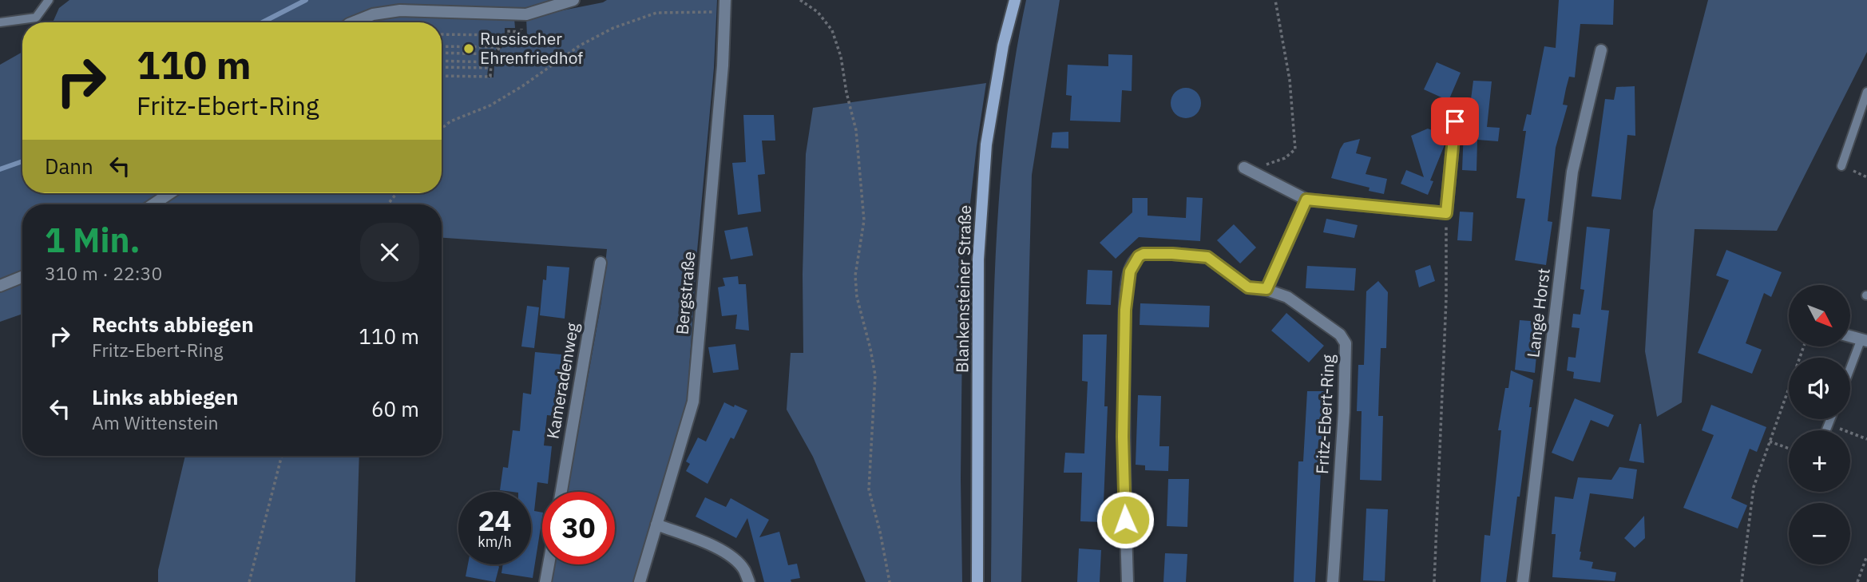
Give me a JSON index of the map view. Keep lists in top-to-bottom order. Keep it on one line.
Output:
{"streets":{"main road":["Blankensteiner Straße"],"street":["Bergstraße","Lange Horst","Kameradenweg","Fritz-Ebert-Ring"]},"places":["Russischer Ehrenfriedhof"],"north":"bottom right","page":{"turn":["110 m","Fritz-Ebert-Ring"],"then":"Dann","heading":["1 Min.","310 m · 22:30"],"map_buttons":["+","−"],"list":[{"name":"Rechts abbiegen","note":"Fritz-Ebert-Ring","value":"110 m"},{"name":"Links abbiegen","note":"Am Wittenstein","value":"60 m"}],"speed":"24 km/h","limit":"30"}}
